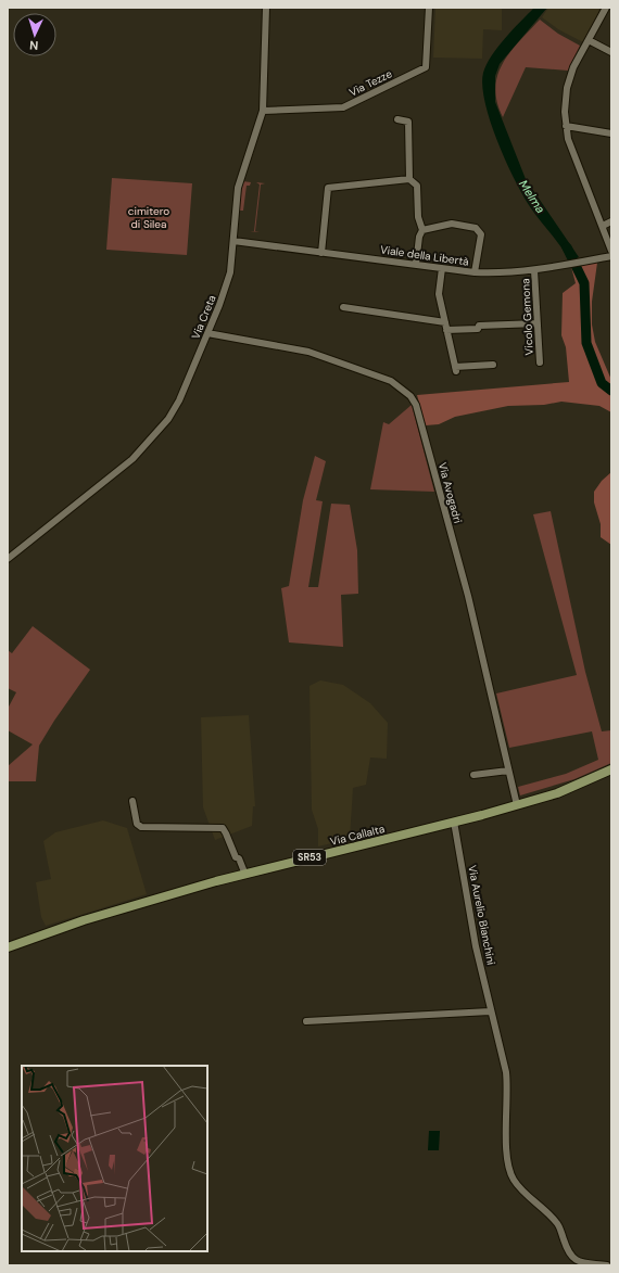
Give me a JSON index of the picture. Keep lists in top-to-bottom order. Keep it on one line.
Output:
{"streets":{"main road":["Via Callalta","SR53"],"street":["Via Tezze","Viale della Libertà","Via Creta","Vicolo Gemona","Via Avogadri","Via Aurelio Bianchini"]},"crossings":[["Via Tezze","Via Creta"],["Viale della Libertà","Via Creta"],["Viale della Libertà","Vicolo Gemona"],["Via Creta","Via Avogadri"],["Via Avogadri","Via Callalta"],["Via Callalta","Via Aurelio Bianchini"]],"water":["Melma"],"parks":["cimitero di Silea"],"north":"bottom"}
